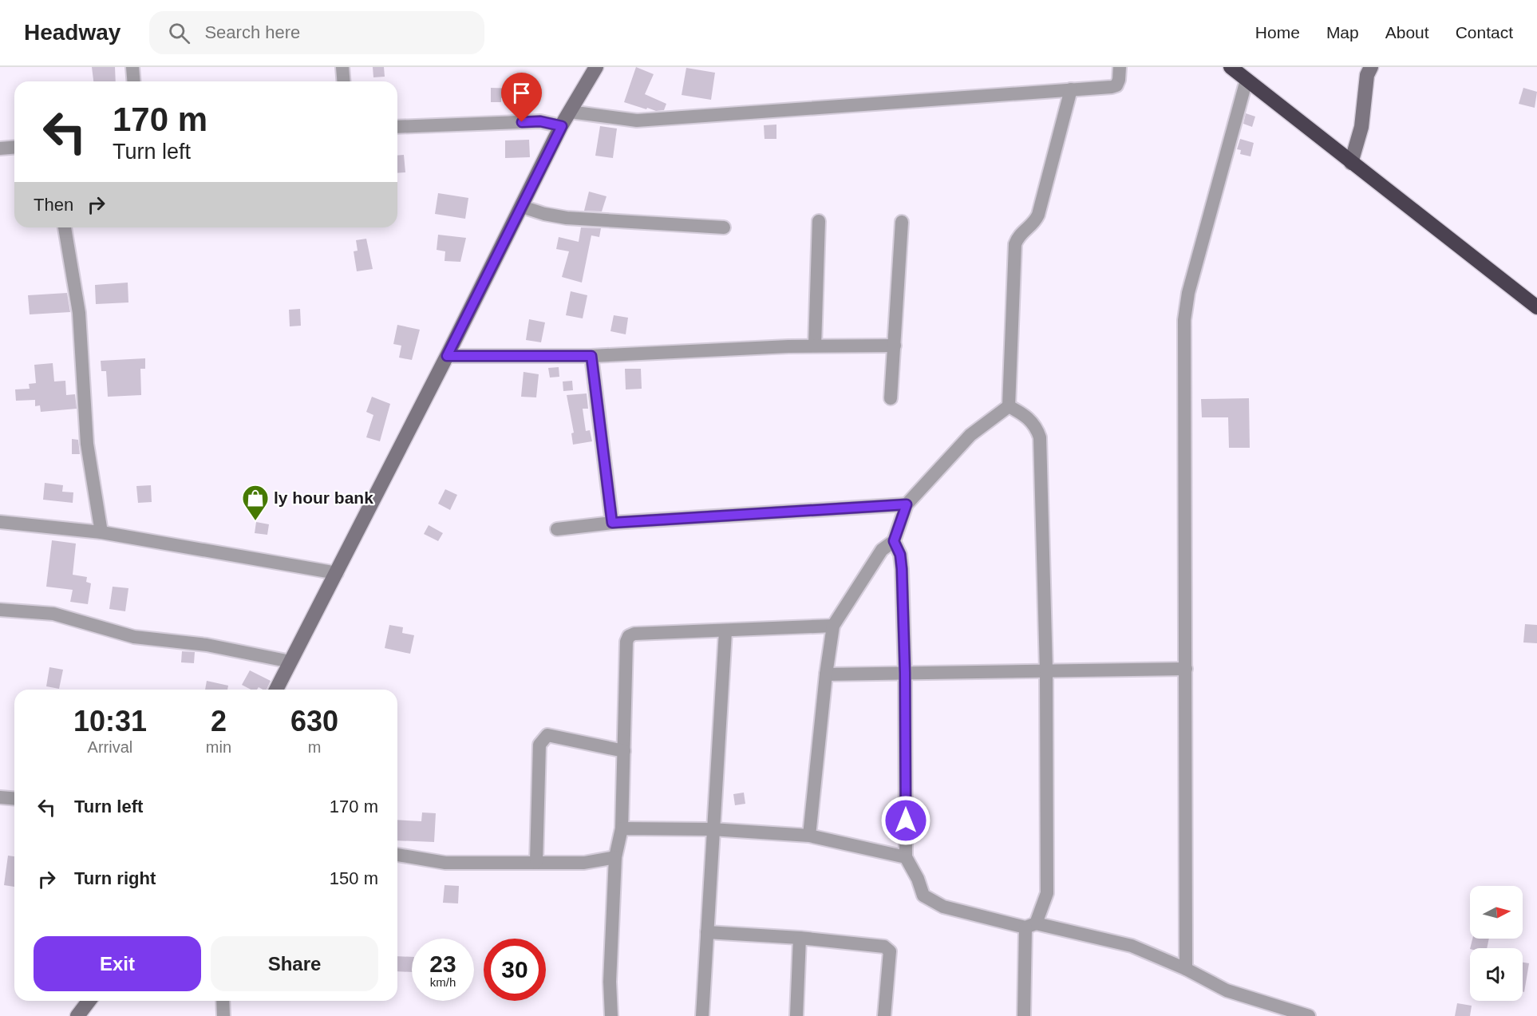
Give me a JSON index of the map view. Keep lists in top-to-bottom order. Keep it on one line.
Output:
{"places":{"shop":["ly hour bank"]},"north":"right","page":{"header":"Headway","search":"Search here","nav":["Home","Map","About","Contact"],"turn":["170 m","Turn left"],"then":"Then","eta":["10:31","Arrival","2","min","630","m"],"list":[{"name":"Turn left","value":"170 m"},{"name":"Turn right","value":"150 m"}],"buttons":["Exit","Share"],"speed":"23 km/h","limit":"30"}}
